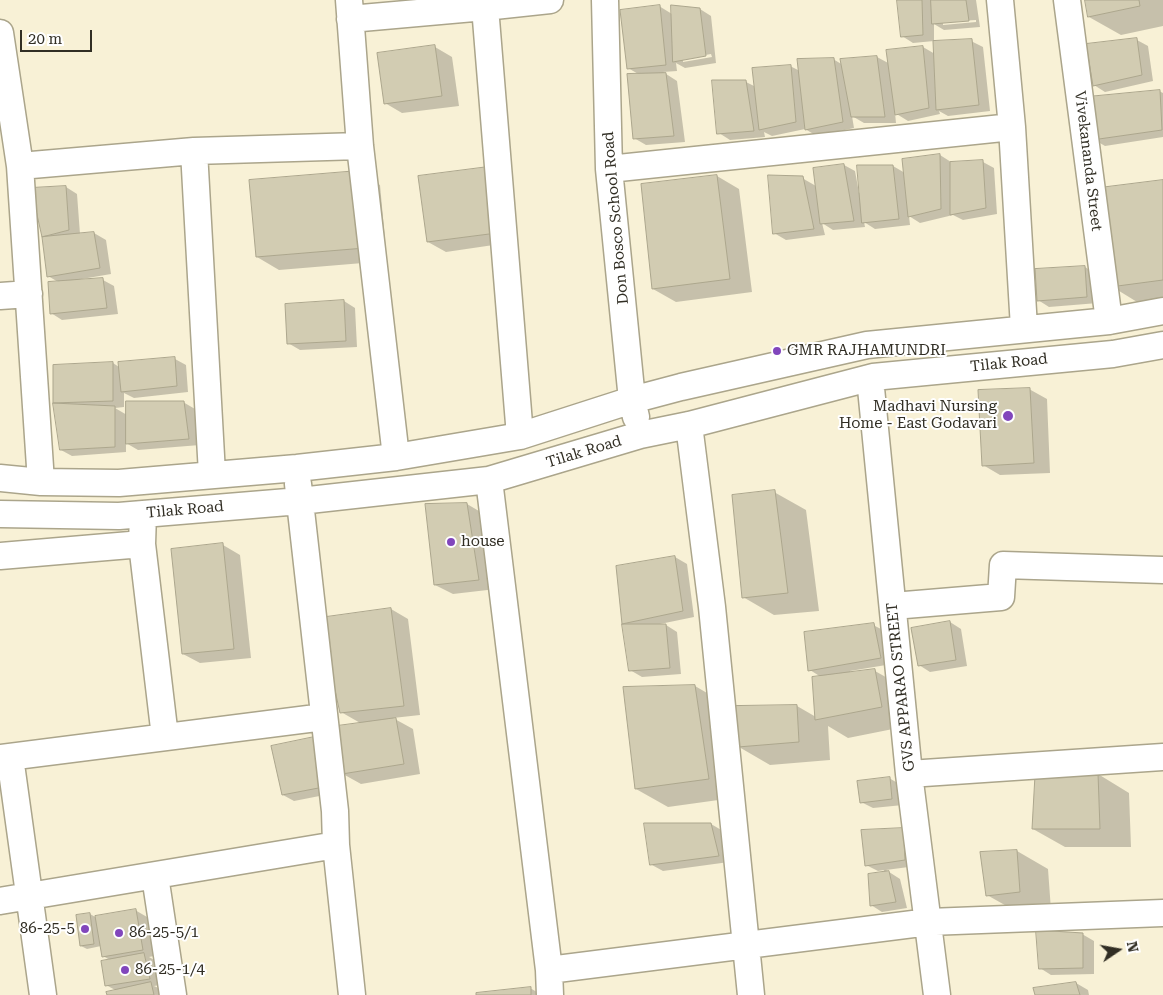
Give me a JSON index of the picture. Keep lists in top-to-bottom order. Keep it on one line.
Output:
{"streets":{"street":["Vivekananda Street","Don Bosco School Road","Tilak Road","GVS APPARAO STREET"]},"crossings":[["Don Bosco School Road","Tilak Road"],["Tilak Road","GVS APPARAO STREET"]],"places":["GMR RAJHAMUNDRI","Madhavi Nursing Home - East Godavari","house","86-25-5","86-25-5/1","86-25-1/4"],"scale_bar":"20 m","north":"right"}
